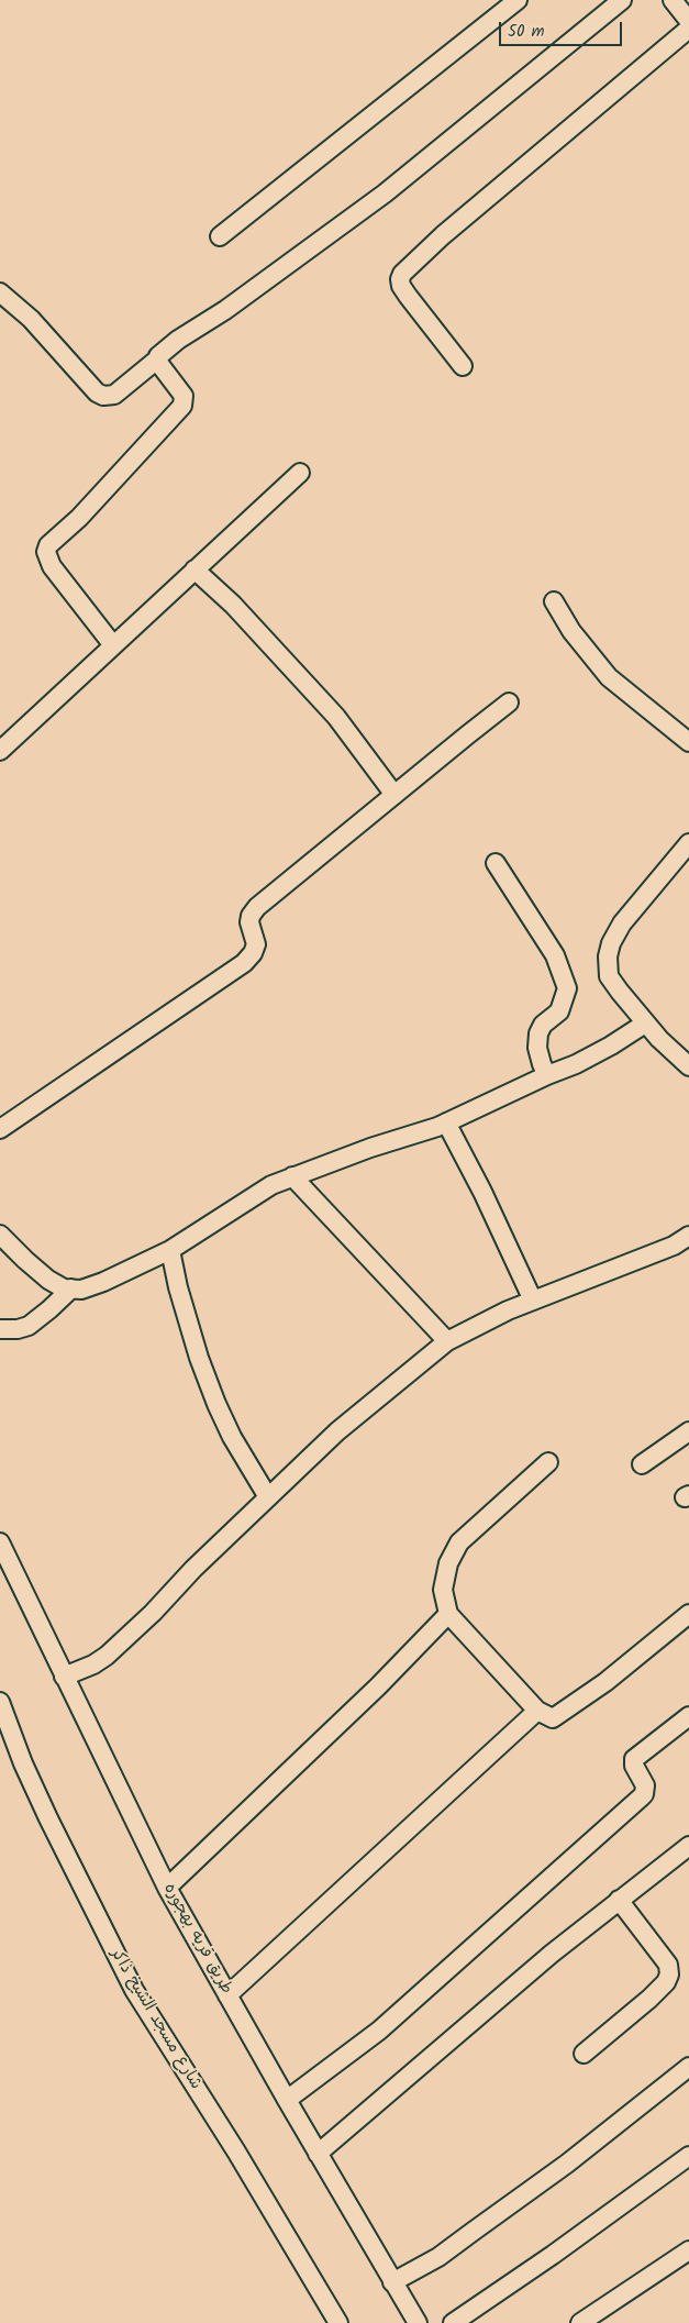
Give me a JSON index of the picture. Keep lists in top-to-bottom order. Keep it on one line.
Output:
{"streets":{"street":["طريق قريه بهجوره","شارع مسجد الشيخ ذاكر"]},"scale_bar":"50 m"}
